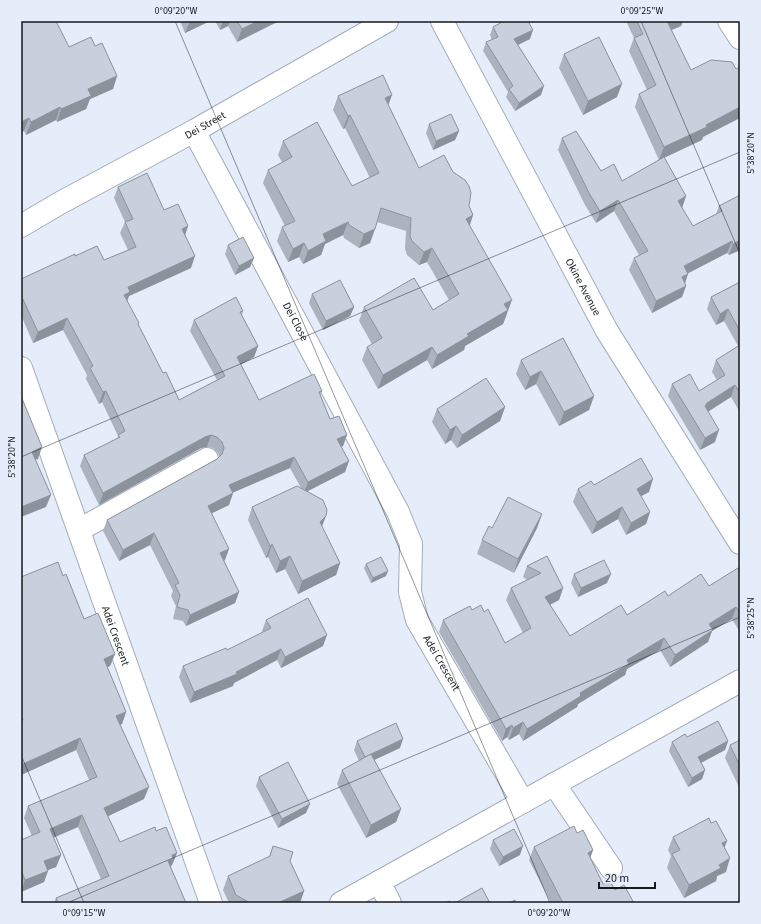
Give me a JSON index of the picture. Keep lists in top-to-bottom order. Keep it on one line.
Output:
{"streets":{"street":["Dei Street","Okine Avenue","Dei Close","Adei Crescent"]},"crossings":[["Dei Street","Dei Close"],["Dei Close","Adei Crescent"]],"scale_bar":"20 m","coordinates":["0°09'20\"W","0°09'25\"W","5°38'20\"N","5°38'25\"N","0°09'15\"W"]}
